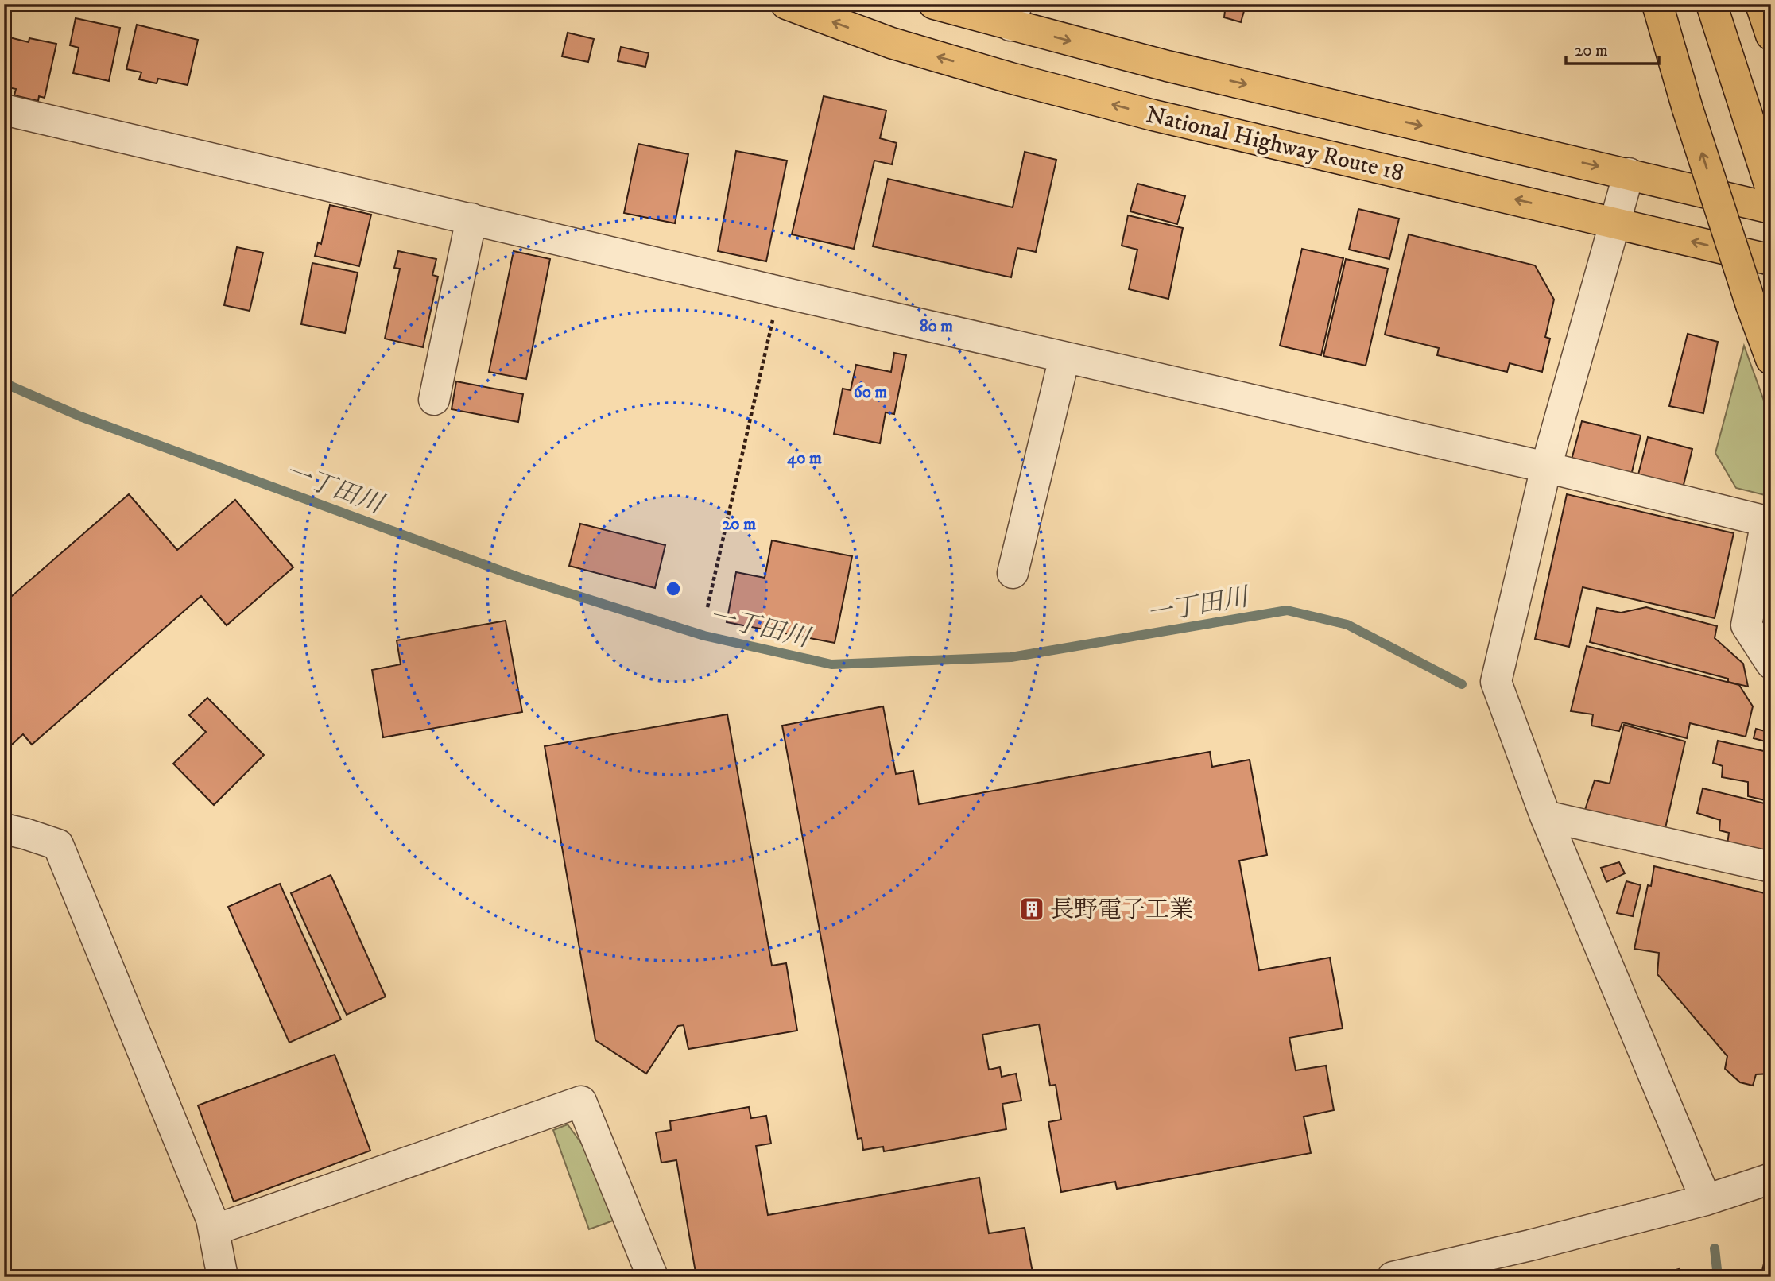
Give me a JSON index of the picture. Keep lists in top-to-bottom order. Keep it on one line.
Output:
{"streets":{"highway":["National Highway Route 18"]},"water":["一丁田川"],"places":{"building":["長野電子工業"]},"scale_bar":"20 m","rings":["80 m","60 m","40 m","20 m"]}
